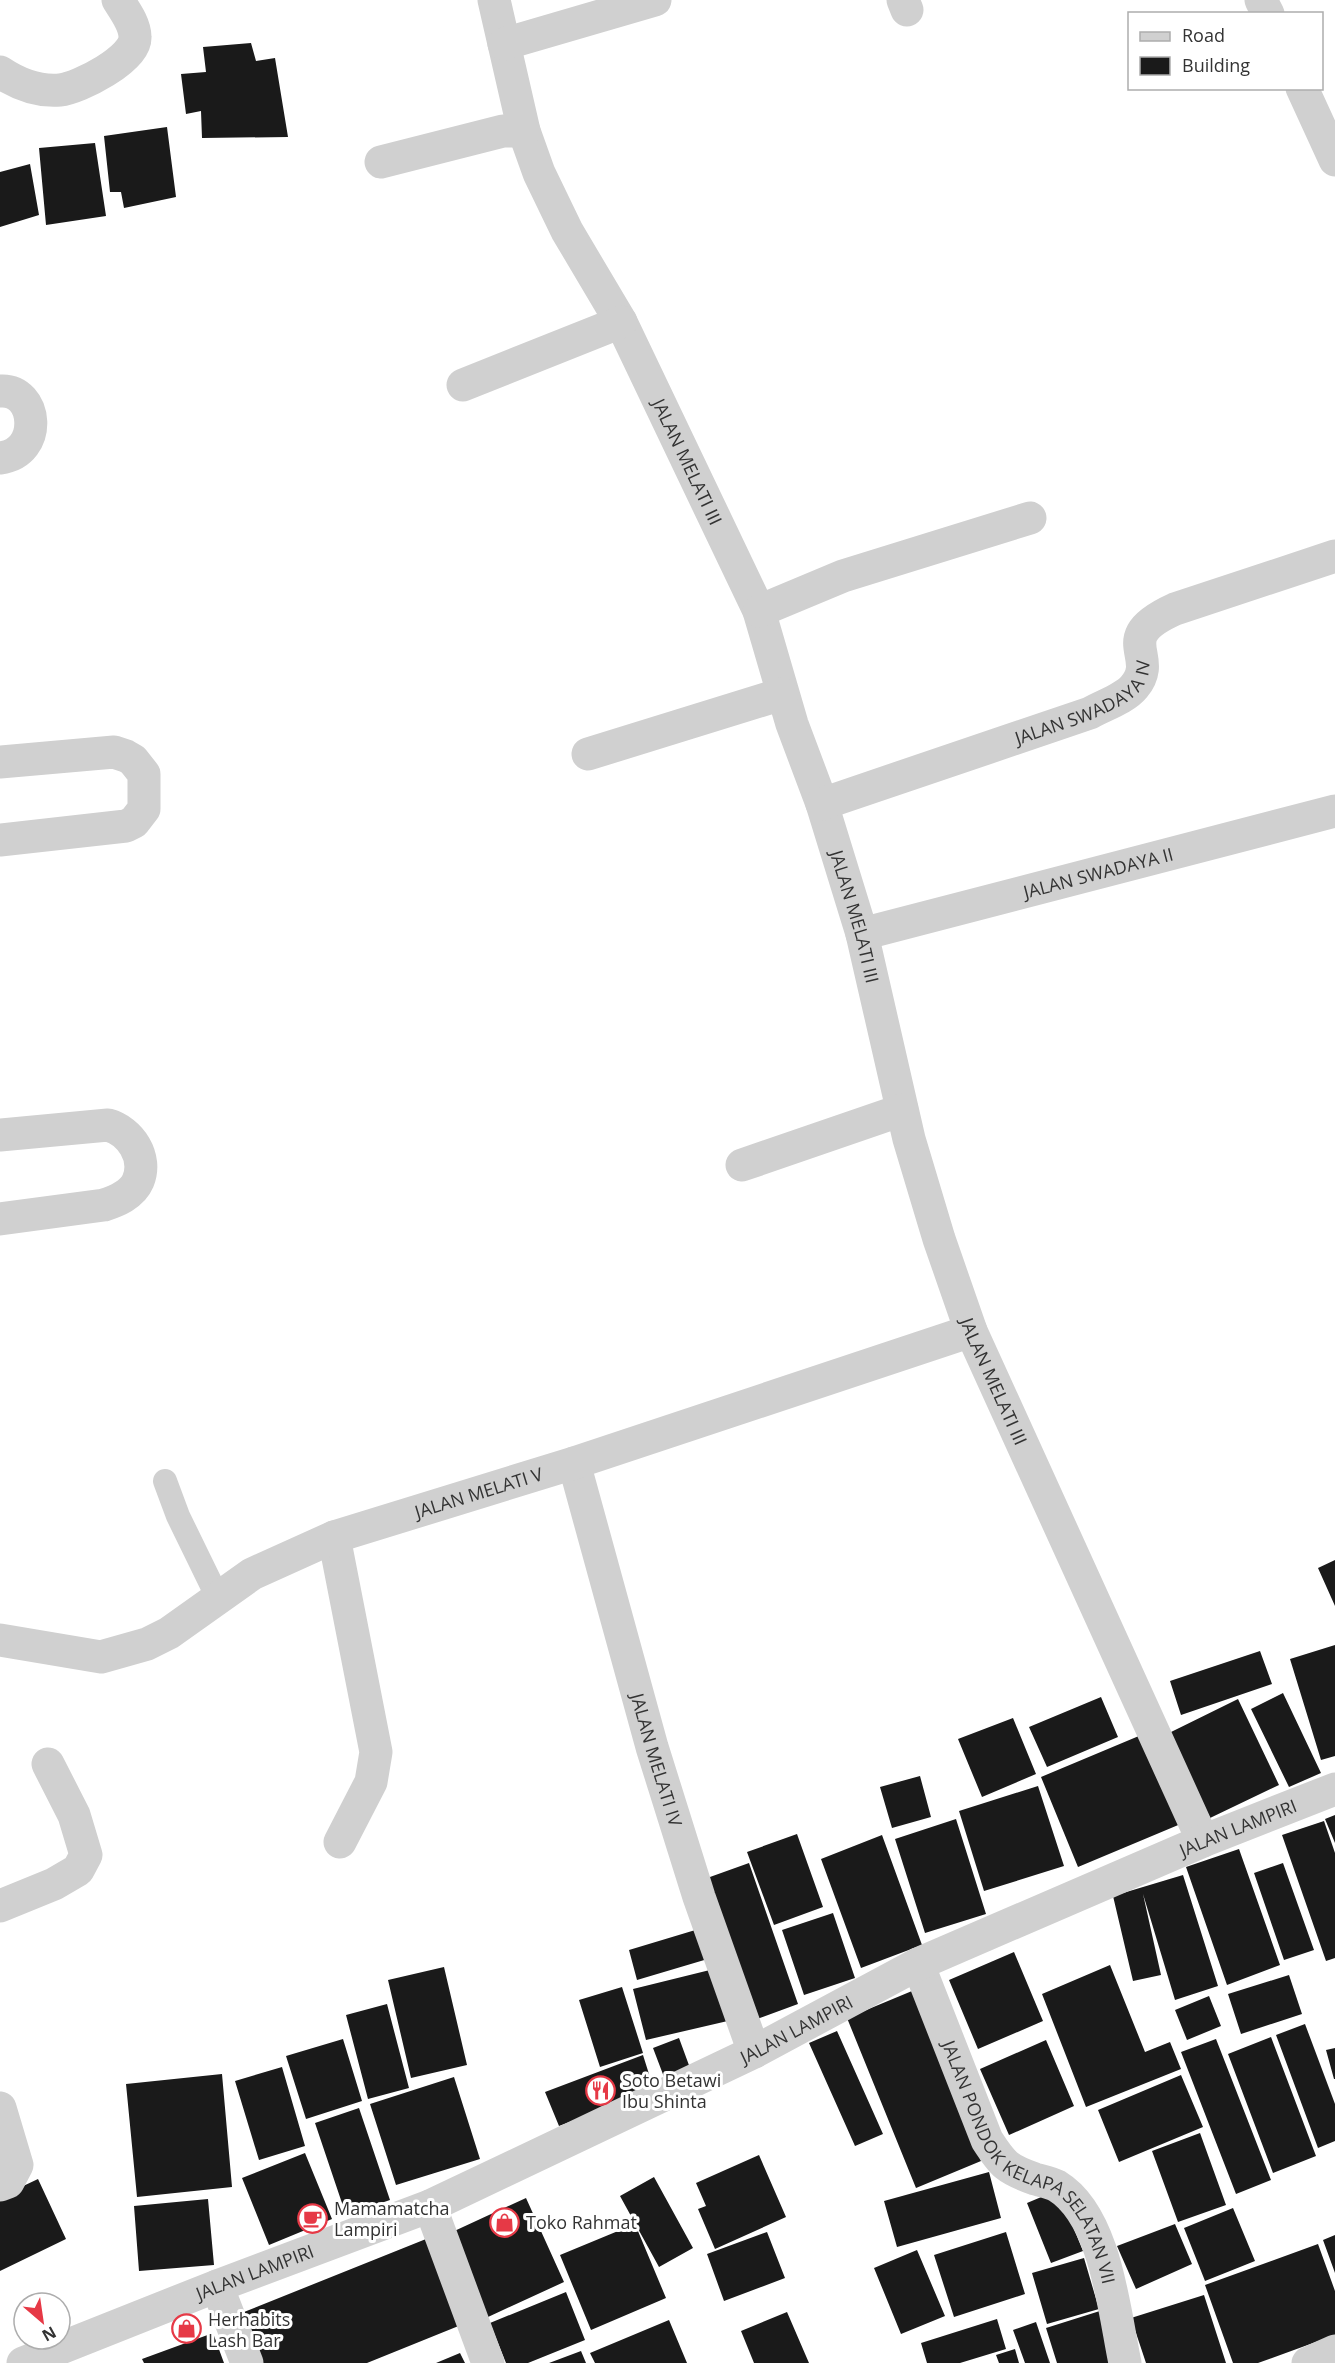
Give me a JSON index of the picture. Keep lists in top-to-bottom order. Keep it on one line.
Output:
{"streets":{"street":["JALAN MELATI III","JALAN SWADAYA IV","JALAN SWADAYA II","JALAN MELATI V","JALAN MELATI IV","JALAN LAMPIRI","JALAN PONDOK KELAPA SELATAN VII"]},"crossings":[["JALAN MELATI III","JALAN SWADAYA IV"],["JALAN MELATI III","JALAN SWADAYA II"],["JALAN MELATI III","JALAN MELATI V"],["JALAN MELATI III","JALAN LAMPIRI"],["JALAN MELATI V","JALAN MELATI IV"],["JALAN MELATI IV","JALAN LAMPIRI"],["JALAN LAMPIRI","JALAN PONDOK KELAPA SELATAN VII"]],"places":{"restaurant":["Soto Betawi Ibu Shinta"],"cafe":["Mamamatcha Lampiri"],"shop":["Toko Rahmat","Herhabits Lash Bar"]},"legend":["Road","Building"],"north":"bottom right"}
